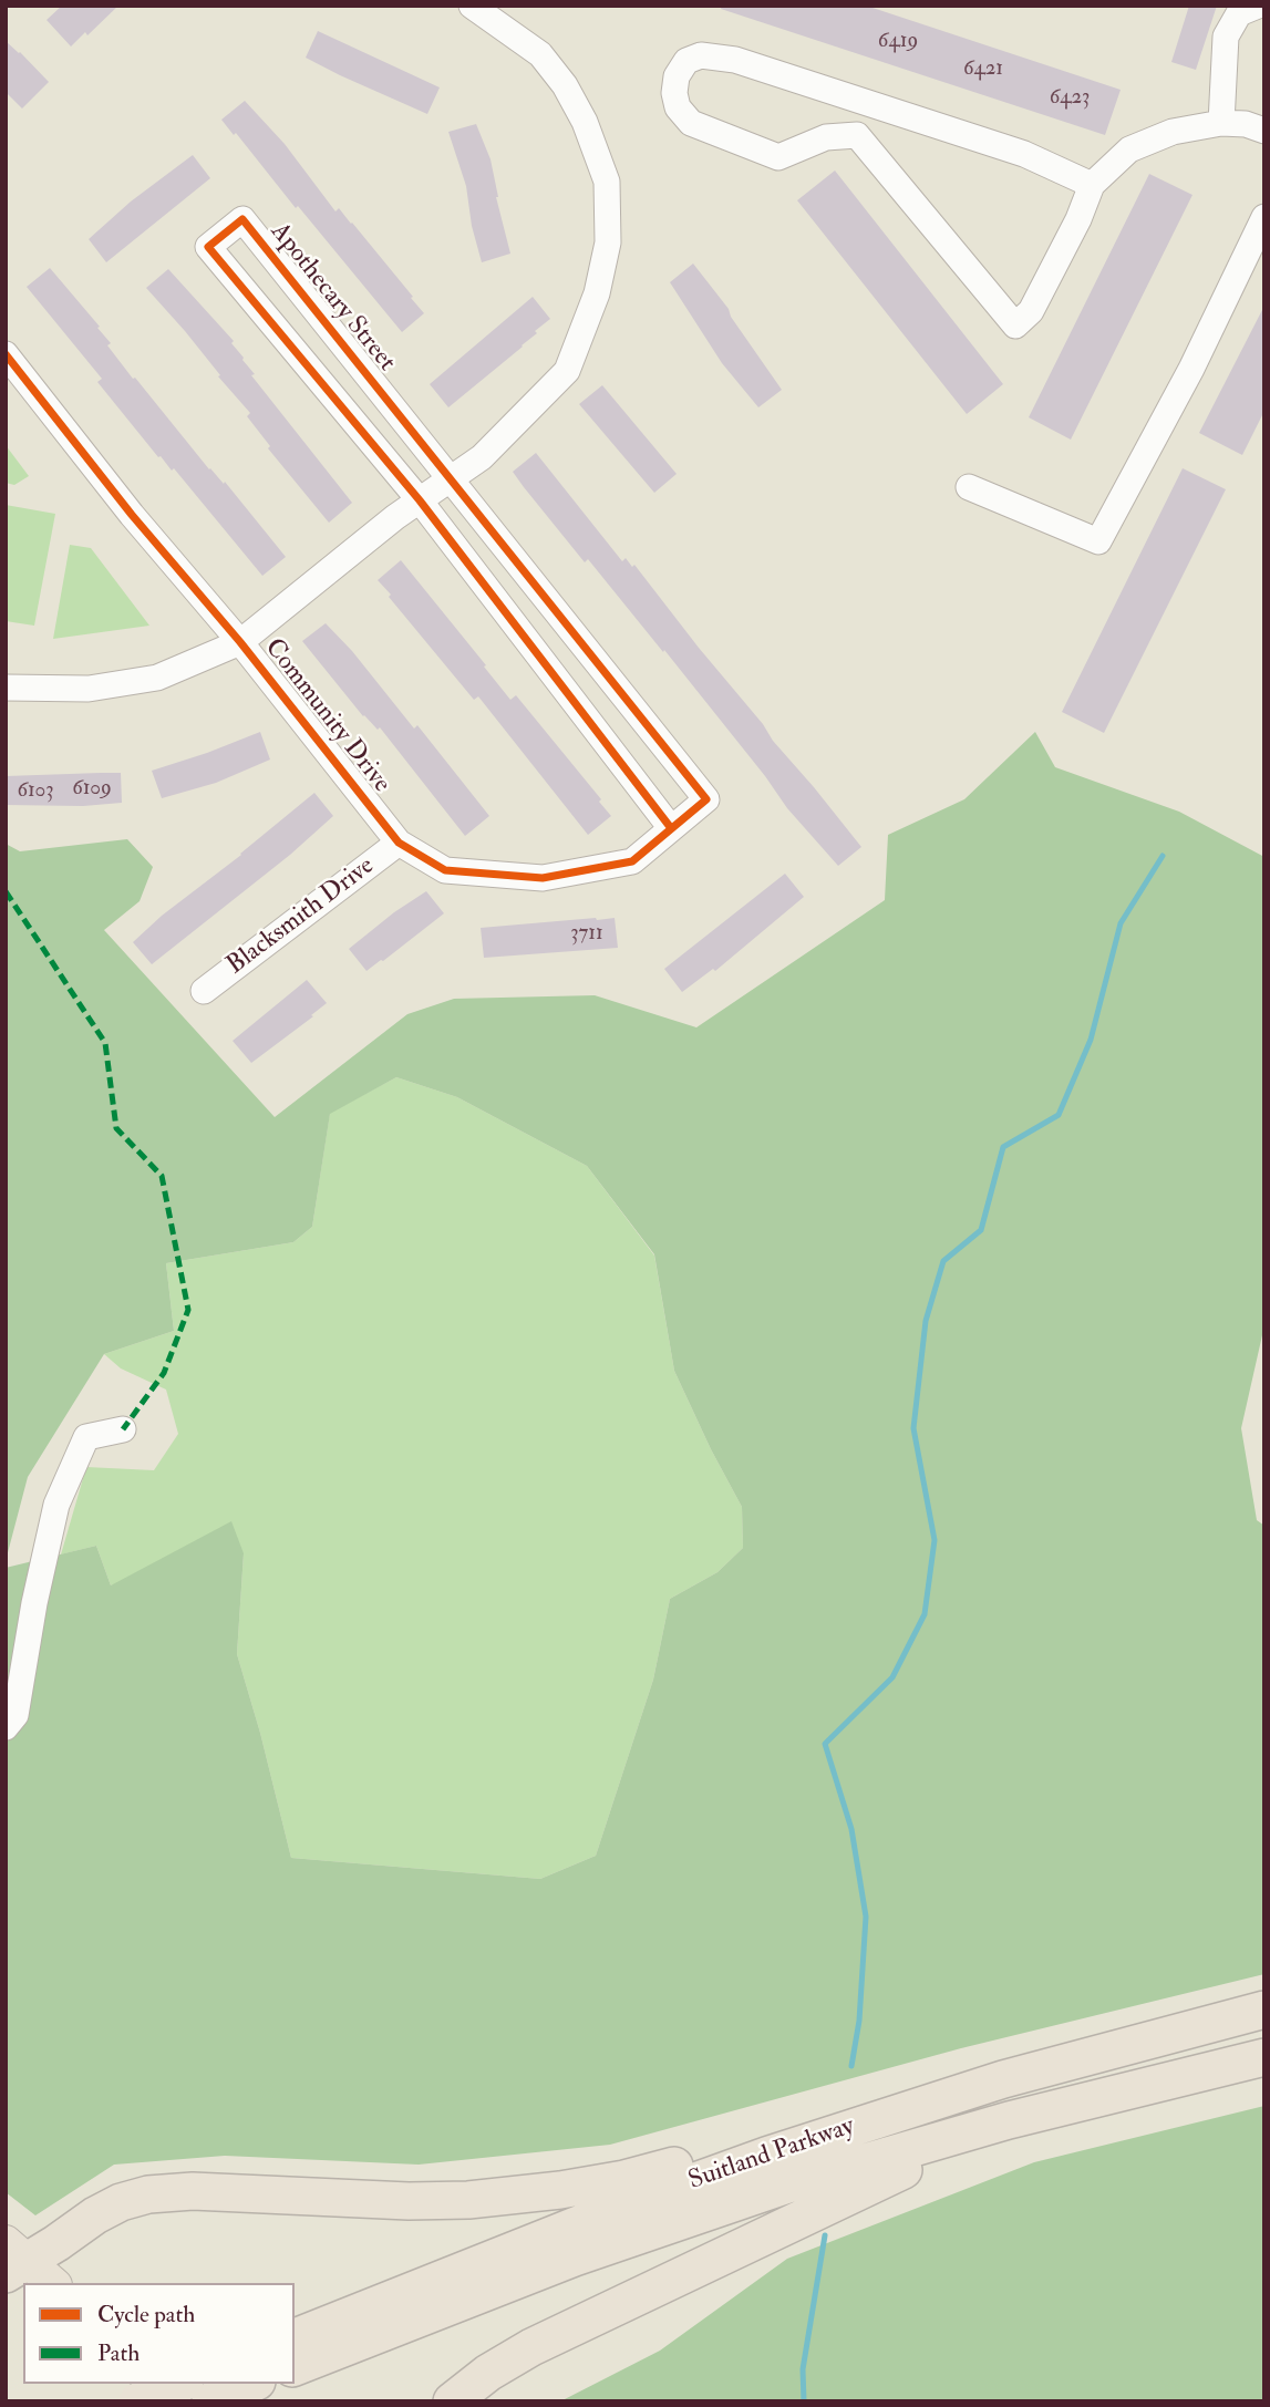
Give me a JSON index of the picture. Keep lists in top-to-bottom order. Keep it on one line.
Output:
{"streets":{"highway":["Suitland Parkway"],"street":["Apothecary Street","Community Drive","Blacksmith Drive"]},"crossings":[["Apothecary Street","Community Drive"],["Community Drive","Blacksmith Drive"]],"house_numbers":["6419","6421","6423","6109","6103","3711"],"legend":["Cycle path","Path"]}
